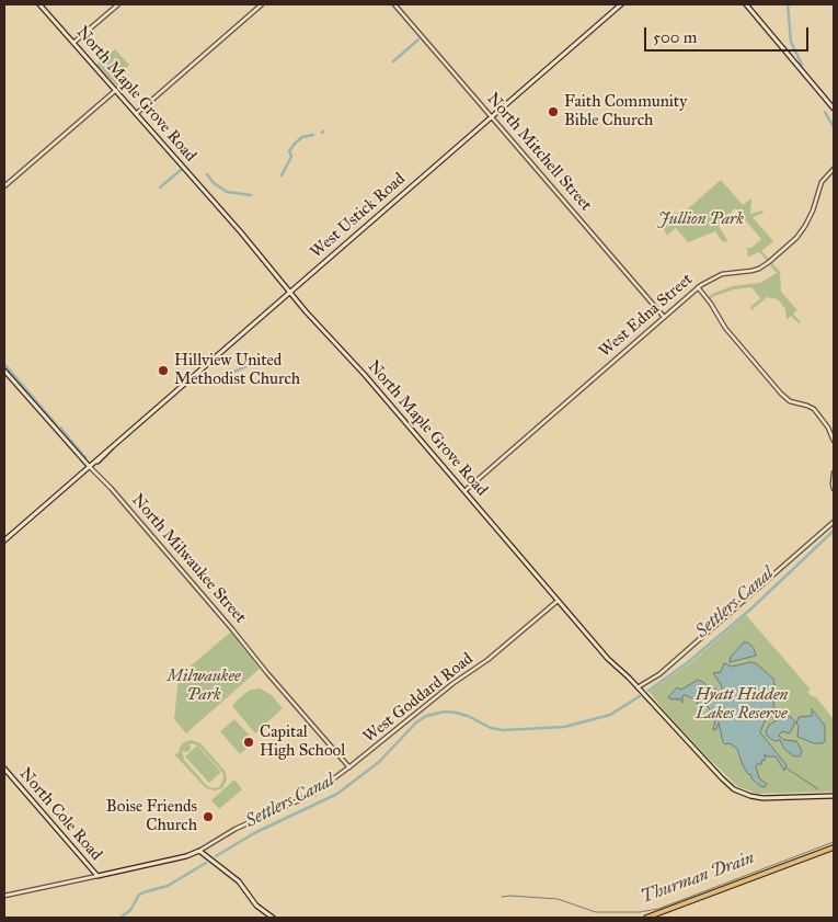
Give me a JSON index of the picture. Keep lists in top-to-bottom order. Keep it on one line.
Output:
{"streets":{"main road":["North Maple Grove Road","West Ustick Road","North Milwaukee Street","North Cole Road"],"street":["North Mitchell Street","West Edna Street","West Goddard Road"]},"crossings":[["North Maple Grove Road","West Ustick Road"],["North Maple Grove Road","West Edna Street"],["North Maple Grove Road","West Goddard Road"],["North Mitchell Street","West Ustick Road"],["North Mitchell Street","West Edna Street"],["West Ustick Road","North Milwaukee Street"],["North Milwaukee Street","West Goddard Road"]],"water":["Settlers Canal","Thurman Drain"],"parks":["Jullion Park","Milwaukee Park","Hyatt Hidden Lakes Reserve"],"places":["Faith Community Bible Church","Hillview United Methodist Church","Capital High School","Boise Friends Church"],"scale_bar":"500 m"}
